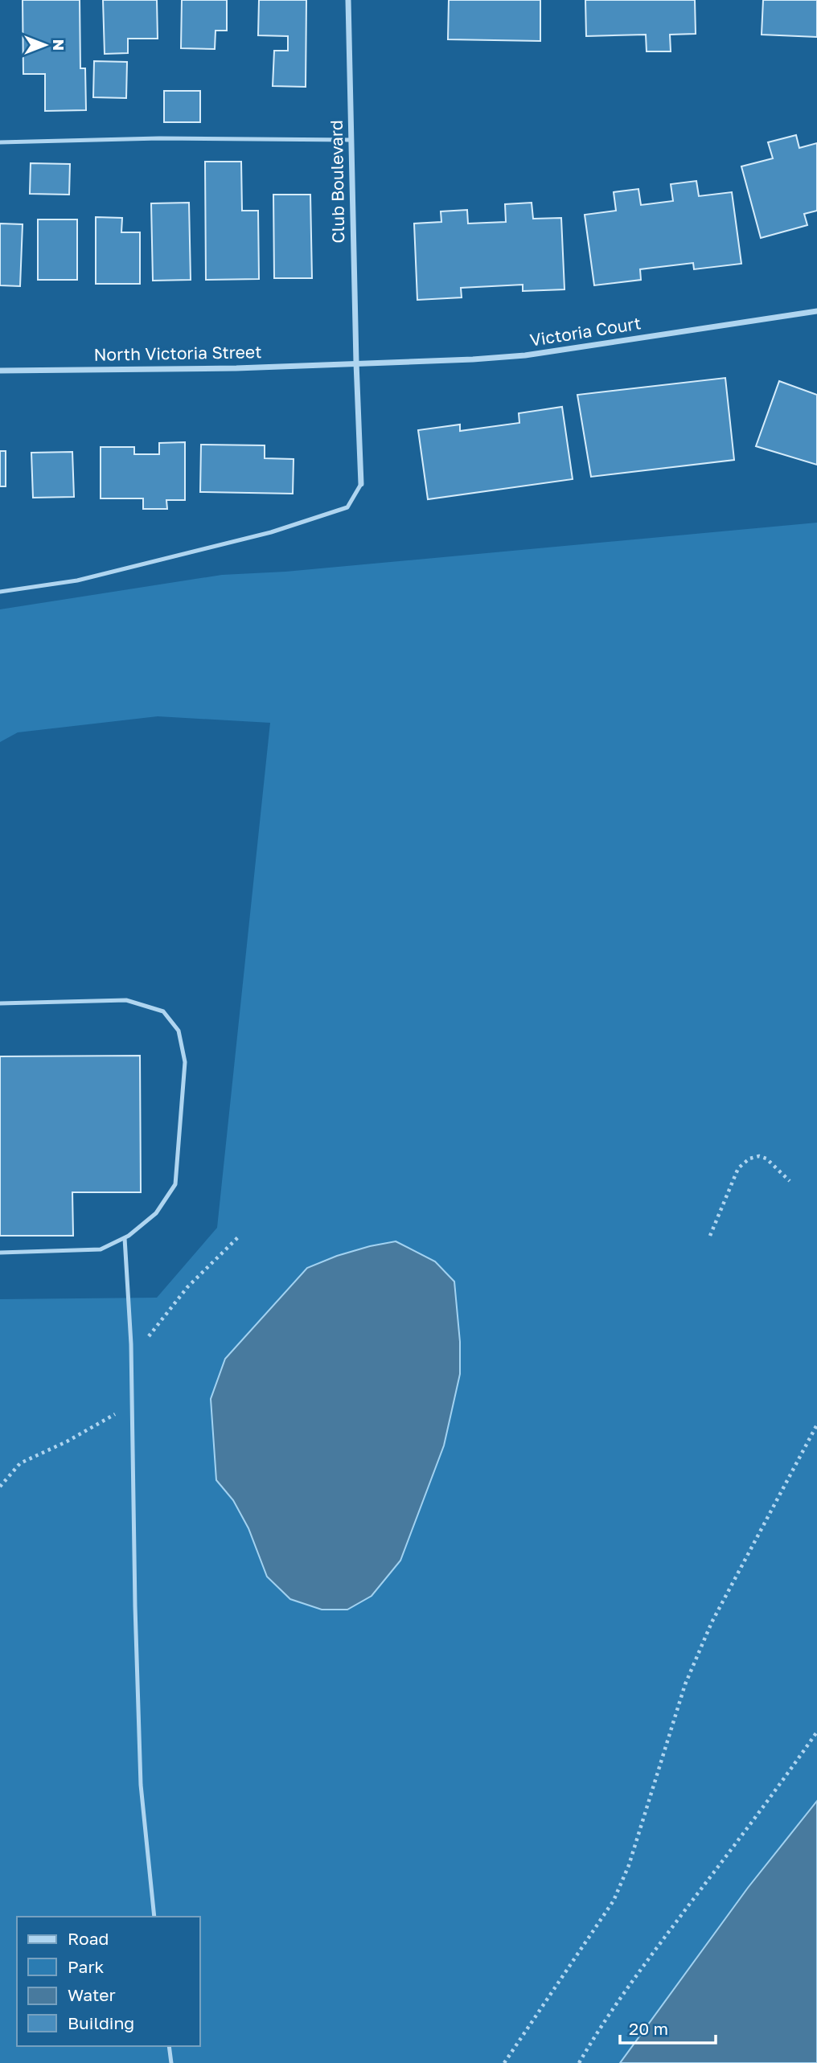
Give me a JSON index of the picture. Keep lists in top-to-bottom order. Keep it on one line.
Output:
{"streets":{"street":["Club Boulevard","Victoria Court","North Victoria Street"]},"crossings":[["Club Boulevard","Victoria Court"],["Club Boulevard","North Victoria Street"],["Victoria Court","North Victoria Street"]],"legend":["Road","Park","Water","Building"],"scale_bar":"20 m","north":"right"}
